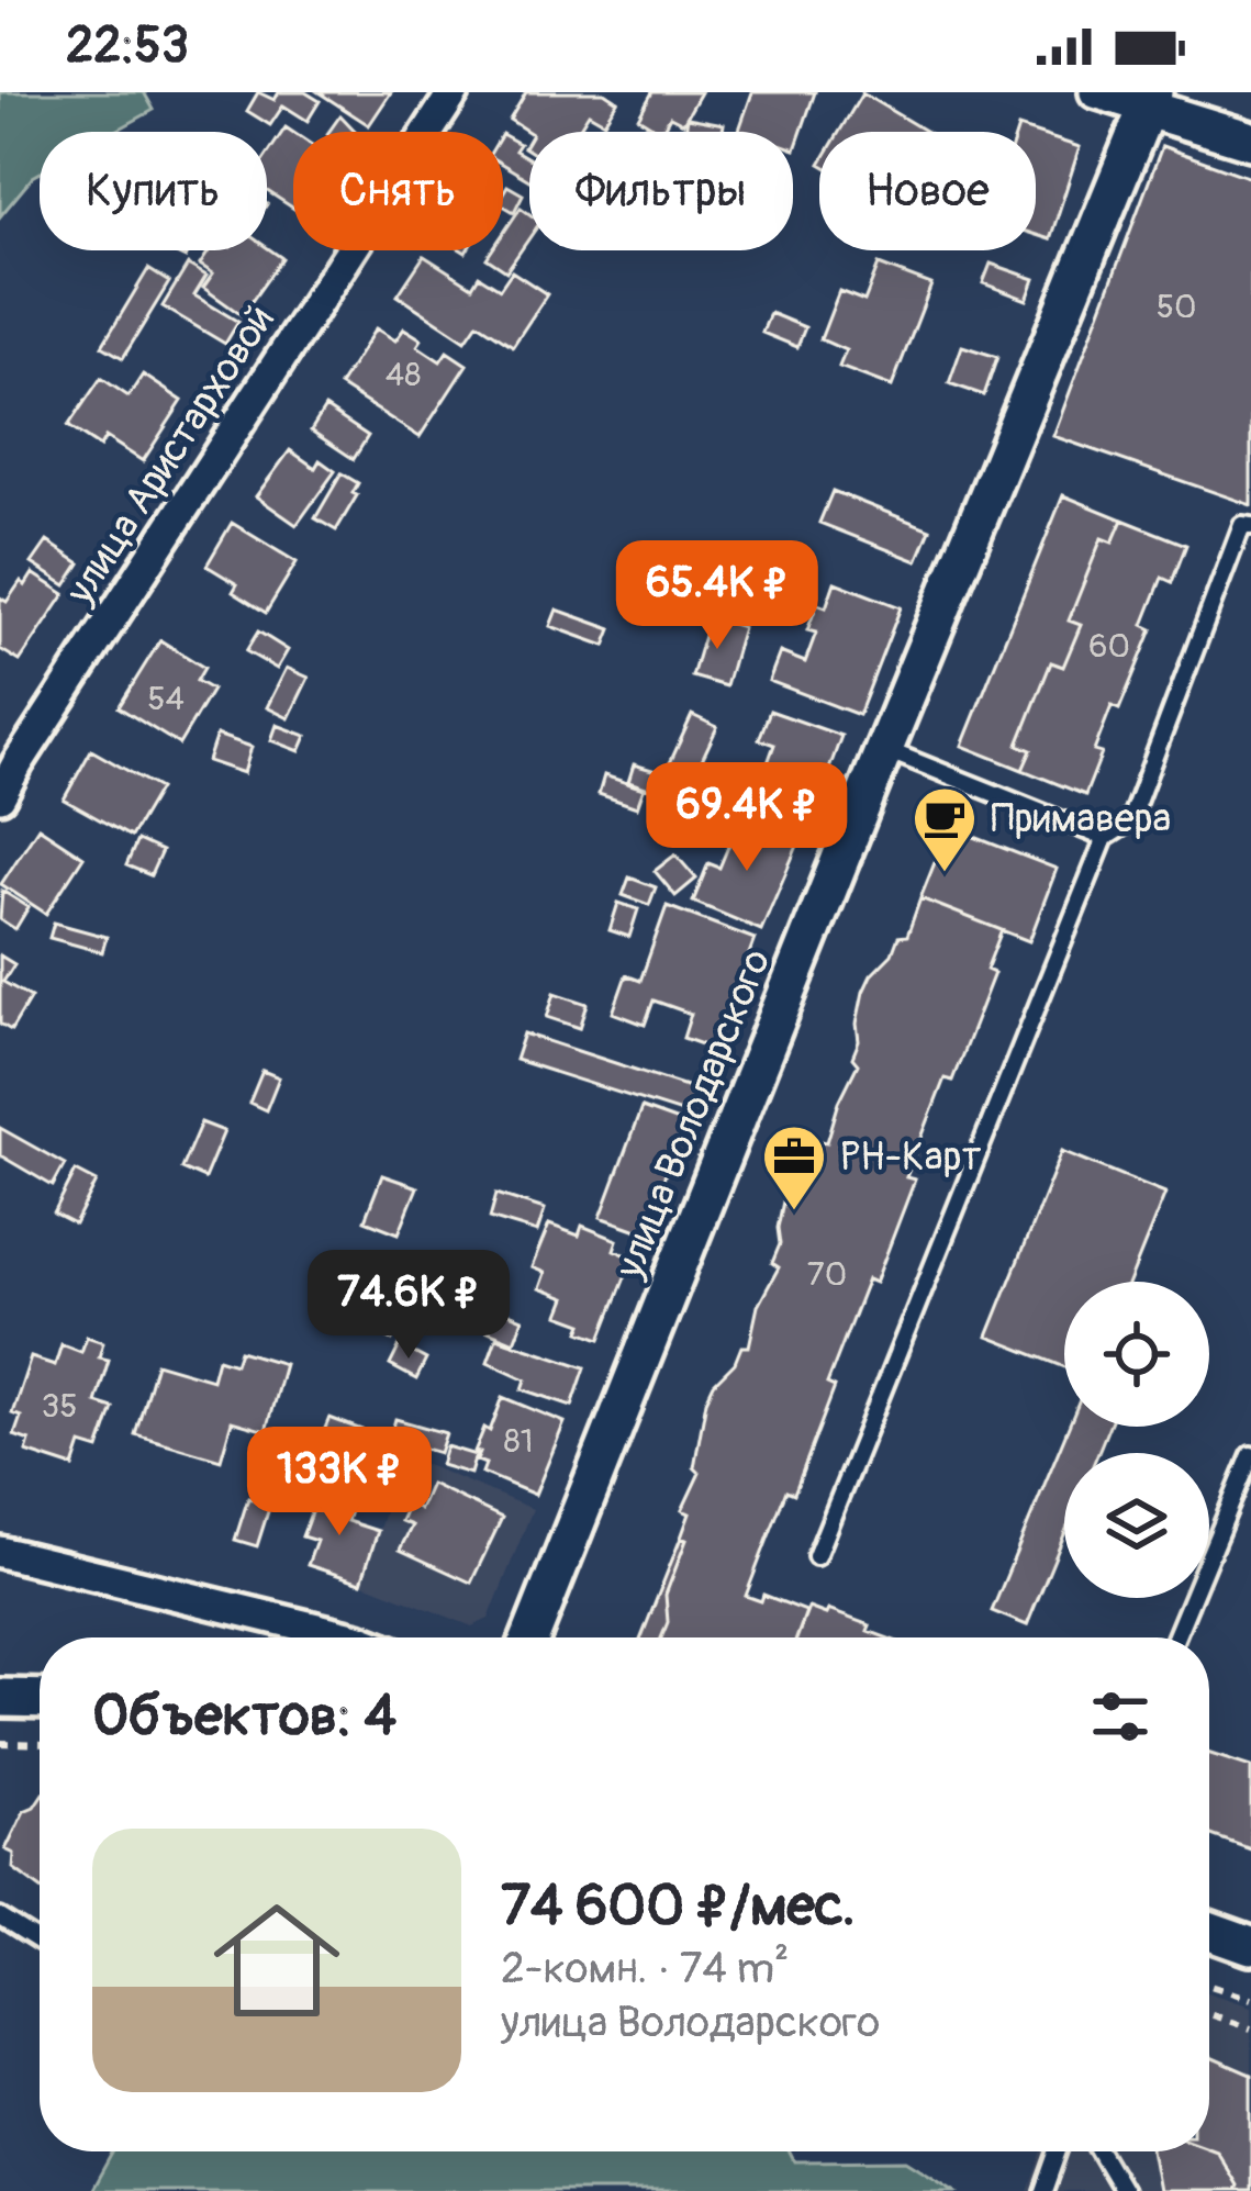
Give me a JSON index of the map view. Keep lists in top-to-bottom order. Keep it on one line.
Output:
{"streets":{"street":["улица Аристарховой","улица Володарского"]},"places":{"cafe":["Примавера"],"office":["РН-Карт"]},"house_numbers":["50","48","60","54","70","35","81"],"page":{"status":"22:53","chip":["Купить","Снять","Фильтры","Новое"],"price":["65.4K ₽","69.4K ₽","74.6K ₽","133K ₽"],"heading":"Объектов: 4","list":[{"name":"74 600 ₽/мес.","note":"2-комн. · 74 m² · улица Володарского"}]}}
